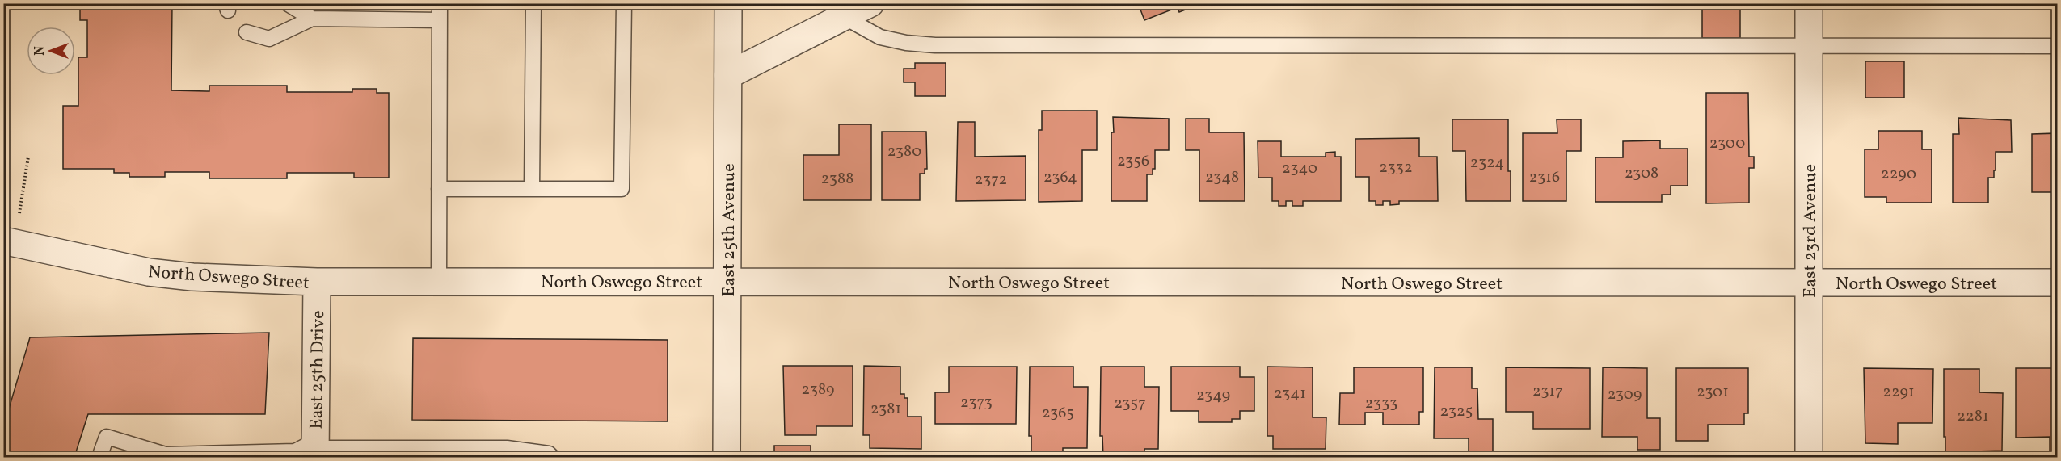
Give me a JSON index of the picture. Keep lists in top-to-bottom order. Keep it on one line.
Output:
{"streets":{"street":["East 25th Avenue","East 23rd Avenue","North Oswego Street","East 25th Drive"]},"crossings":[["East 25th Avenue","North Oswego Street"],["East 23rd Avenue","North Oswego Street"],["North Oswego Street","East 25th Drive"]],"house_numbers":["2300","2380","2356","2324","2332","2340","2308","2290","2364","2348","2316","2388","2372","2389","2317","2301","2291","2341","2309","2349","2373","2357","2333","2381","2325","2365","2281"],"north":"left"}
